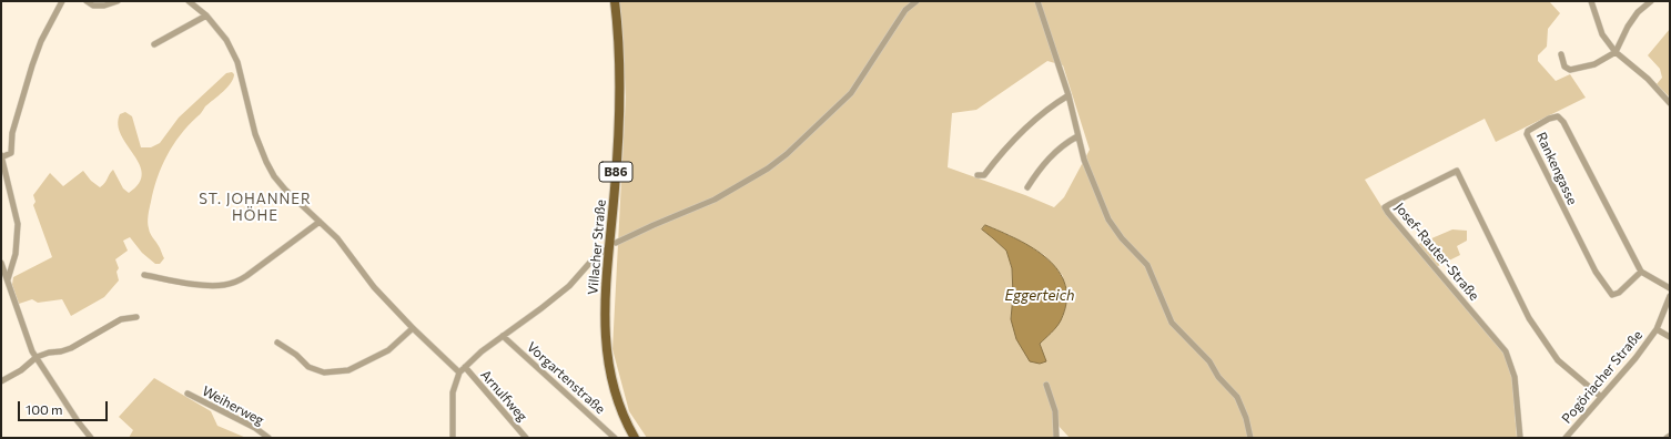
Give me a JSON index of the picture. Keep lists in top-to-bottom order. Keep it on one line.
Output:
{"streets":{"main road":["B86","Villacher Straße"],"street":["Rankengasse","Josef-Rauter-Straße","Pogöriacher Straße","Vorgartenstraße","Arnulfweg","Weiherweg"]},"crossings":[["Josef-Rauter-Straße","Pogöriacher Straße"]],"districts":["ST. JOHANNER HÖHE"],"water":["Eggerteich"],"scale_bar":"100 m"}
